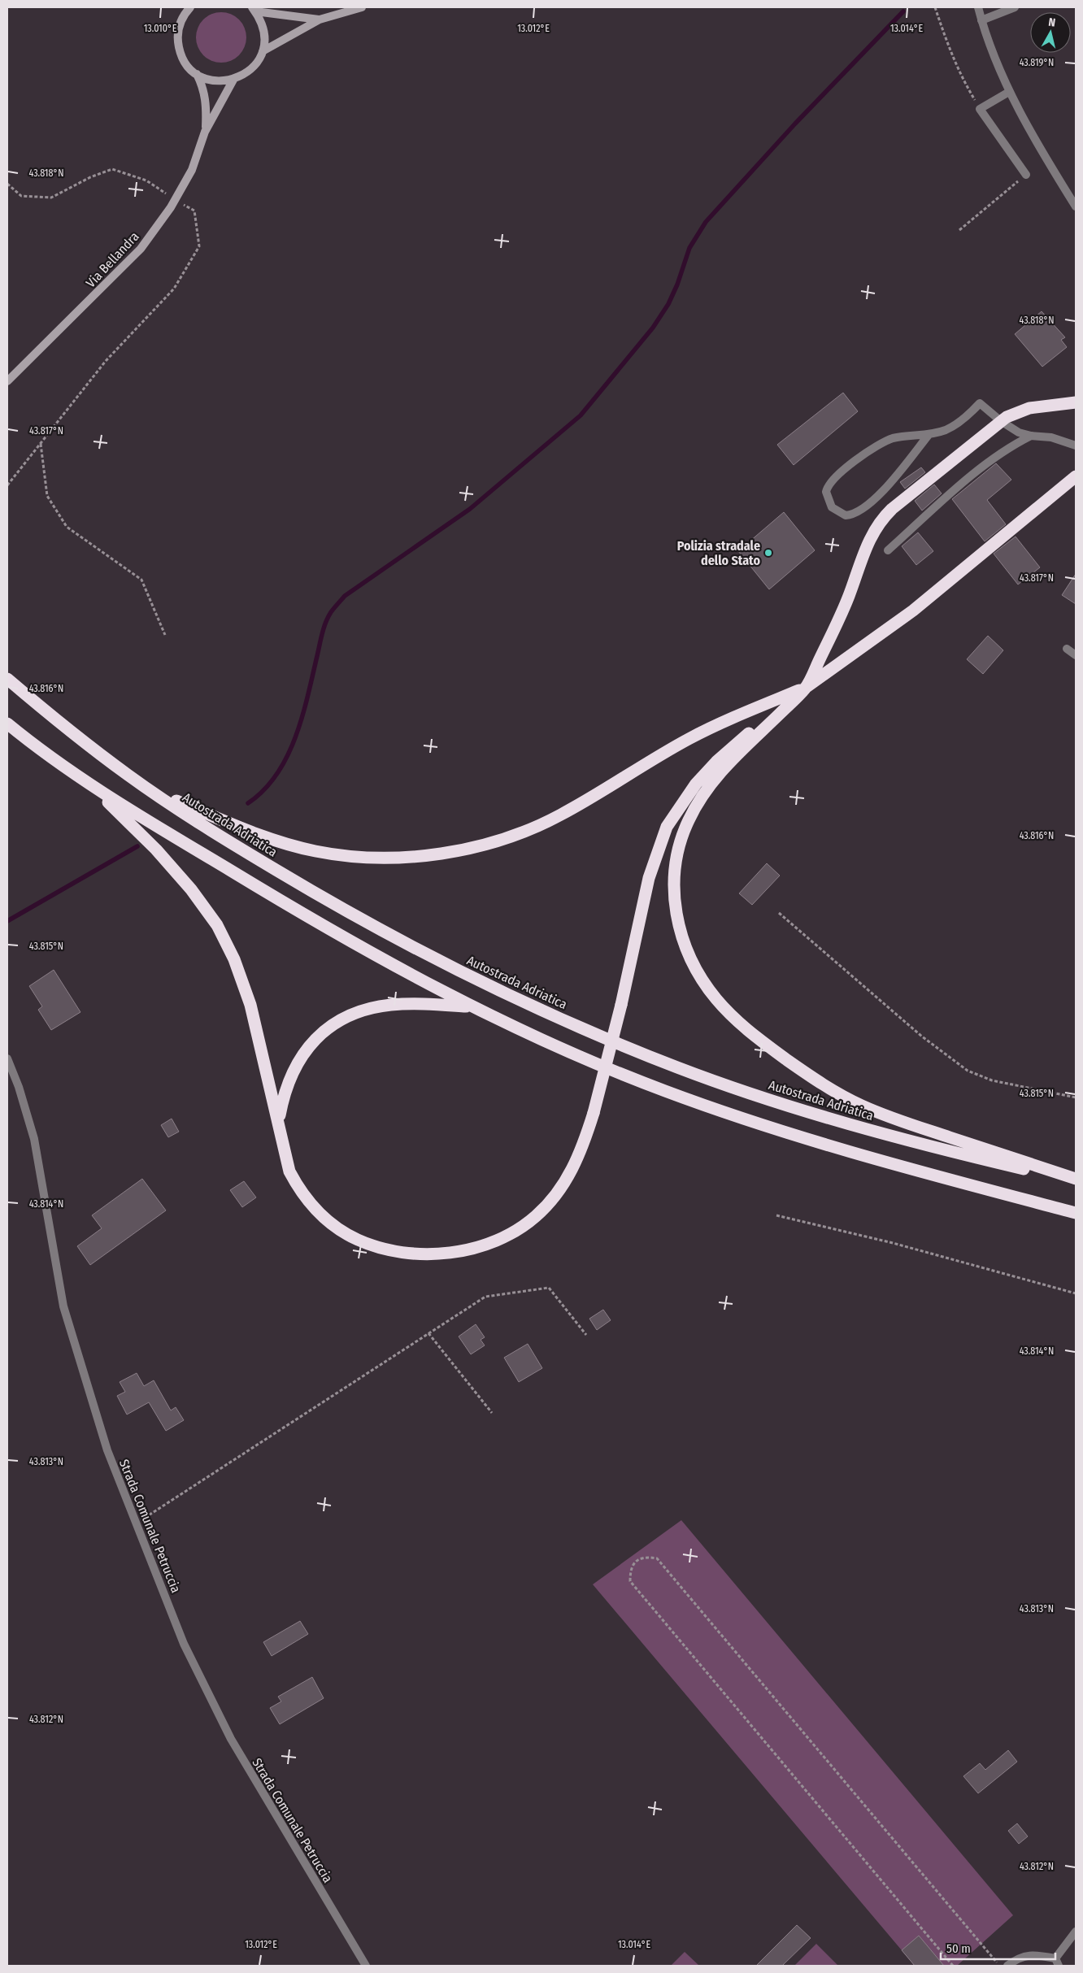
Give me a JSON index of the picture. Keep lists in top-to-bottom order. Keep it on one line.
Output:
{"streets":{"highway":["Autostrada Adriatica"],"main road":["Via Bellandra"],"street":["Strada Comunale Petruccia"]},"places":["Polizia stradale dello Stato"],"scale_bar":"50 m","north":"top","coordinates":["13.010°E","13.012°E","13.014°E","43.819°N","43.818°N","43.817°N","43.816°N","43.815°N","43.814°N","43.813°N","43.812°N"]}
